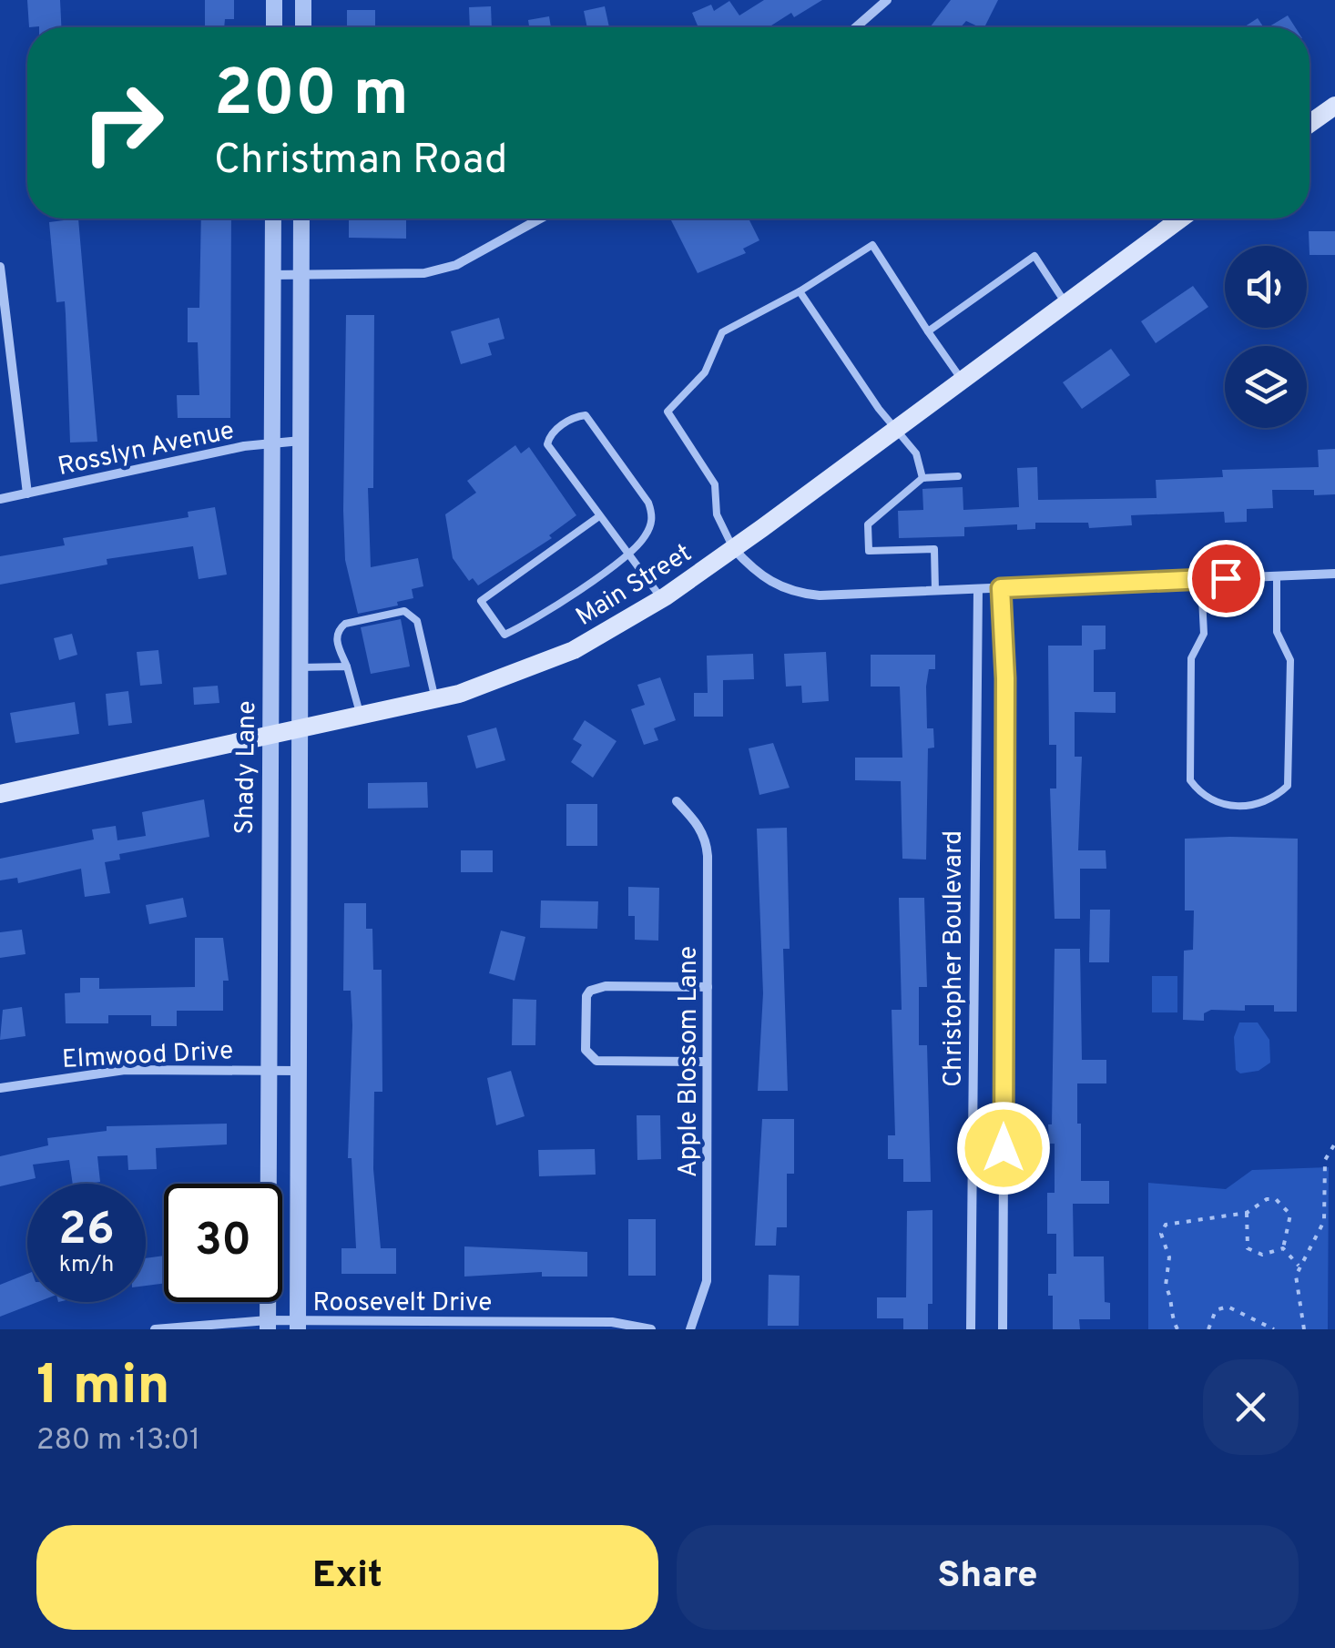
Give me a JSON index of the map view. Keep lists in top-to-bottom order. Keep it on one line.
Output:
{"streets":{"main road":["Main Street"],"street":["Rosslyn Avenue","Shady Lane","Christopher Boulevard","Elmwood Drive","Apple Blossom Lane","Roosevelt Drive"]},"crossings":[["Rosslyn Avenue","Shady Lane"],["Main Street","Shady Lane"],["Shady Lane","Elmwood Drive"],["Shady Lane","Roosevelt Drive"]],"page":{"turn":["200 m","Christman Road"],"speed":"26 km/h","limit":"30","heading":["1 min","280 m · 13:01"],"buttons":["Exit","Share"]}}
